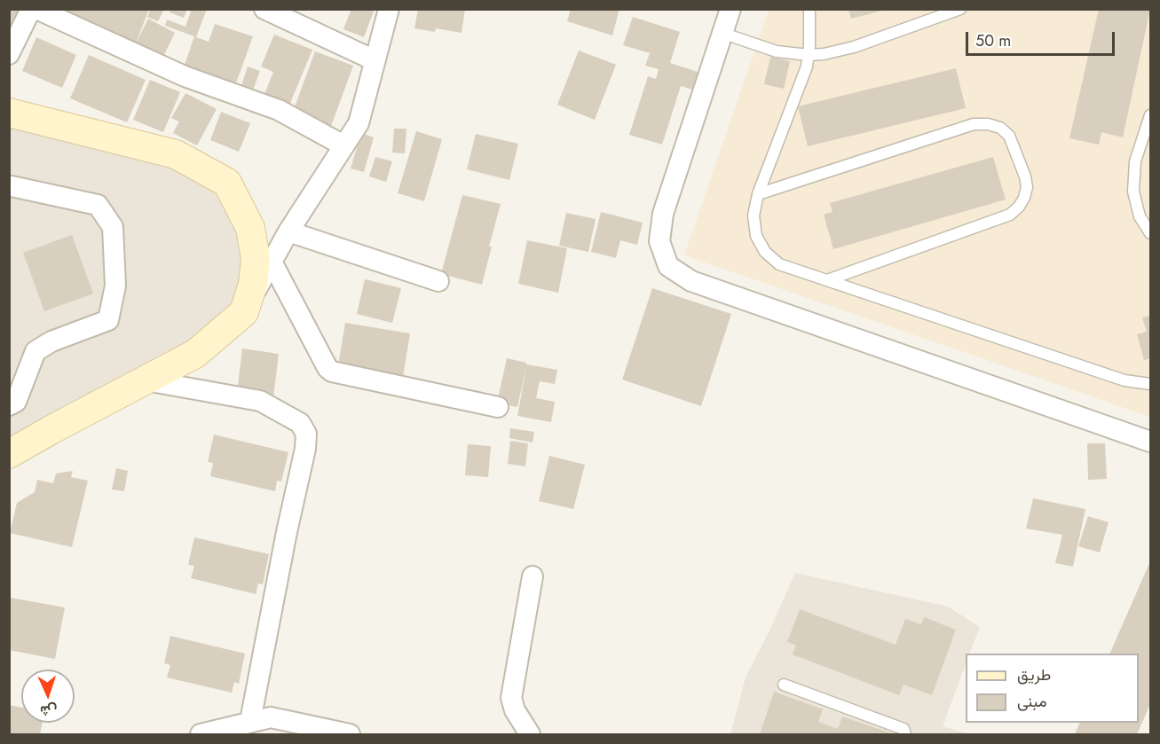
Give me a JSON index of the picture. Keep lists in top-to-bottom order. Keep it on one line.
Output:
{"legend":["طريق","مبنى"],"scale_bar":"50 m","north":"bottom"}
